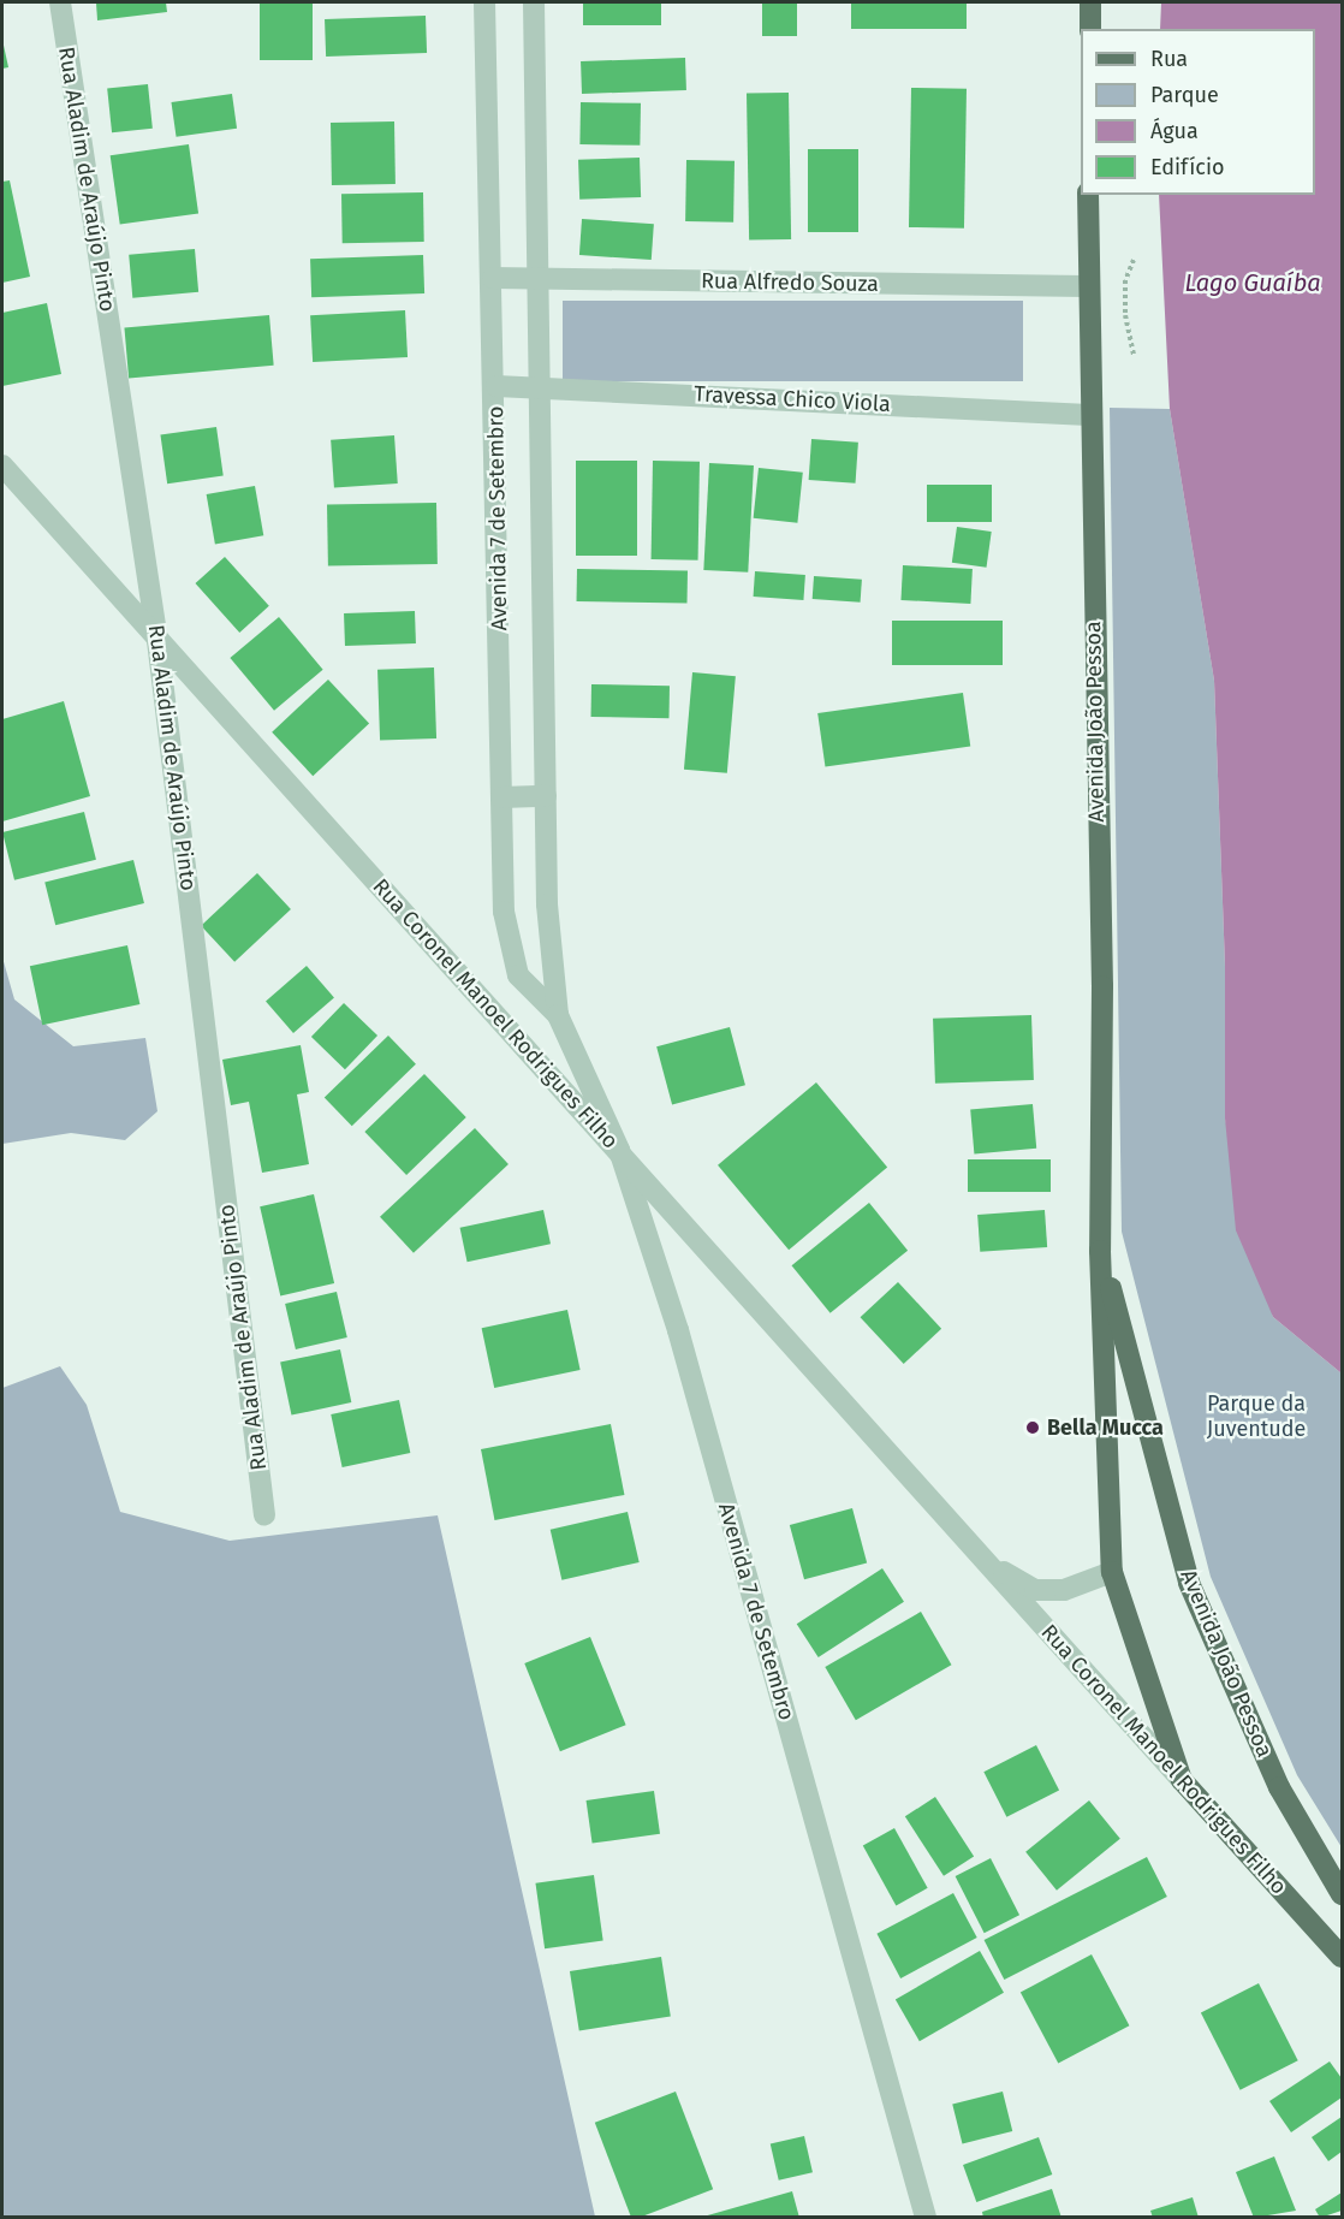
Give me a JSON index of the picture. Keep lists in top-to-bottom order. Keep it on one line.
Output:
{"streets":{"main road":["Avenida João Pessoa","Rua Coronel Manoel Rodrigues Filho"],"street":["Rua Aladim de Araújo Pinto","Rua Alfredo Souza","Travessa Chico Viola","Avenida 7 de Setembro"]},"crossings":[["Rua Aladim de Araújo Pinto","Rua Coronel Manoel Rodrigues Filho"],["Rua Alfredo Souza","Avenida 7 de Setembro"],["Rua Alfredo Souza","Avenida João Pessoa"],["Travessa Chico Viola","Avenida 7 de Setembro"],["Travessa Chico Viola","Avenida João Pessoa"],["Avenida 7 de Setembro","Rua Coronel Manoel Rodrigues Filho"],["Avenida João Pessoa","Rua Coronel Manoel Rodrigues Filho"]],"water":["Lago Guaíba"],"parks":["Parque da Juventude"],"places":["Bella Mucca"],"legend":["Rua","Parque","Água","Edifício"]}
